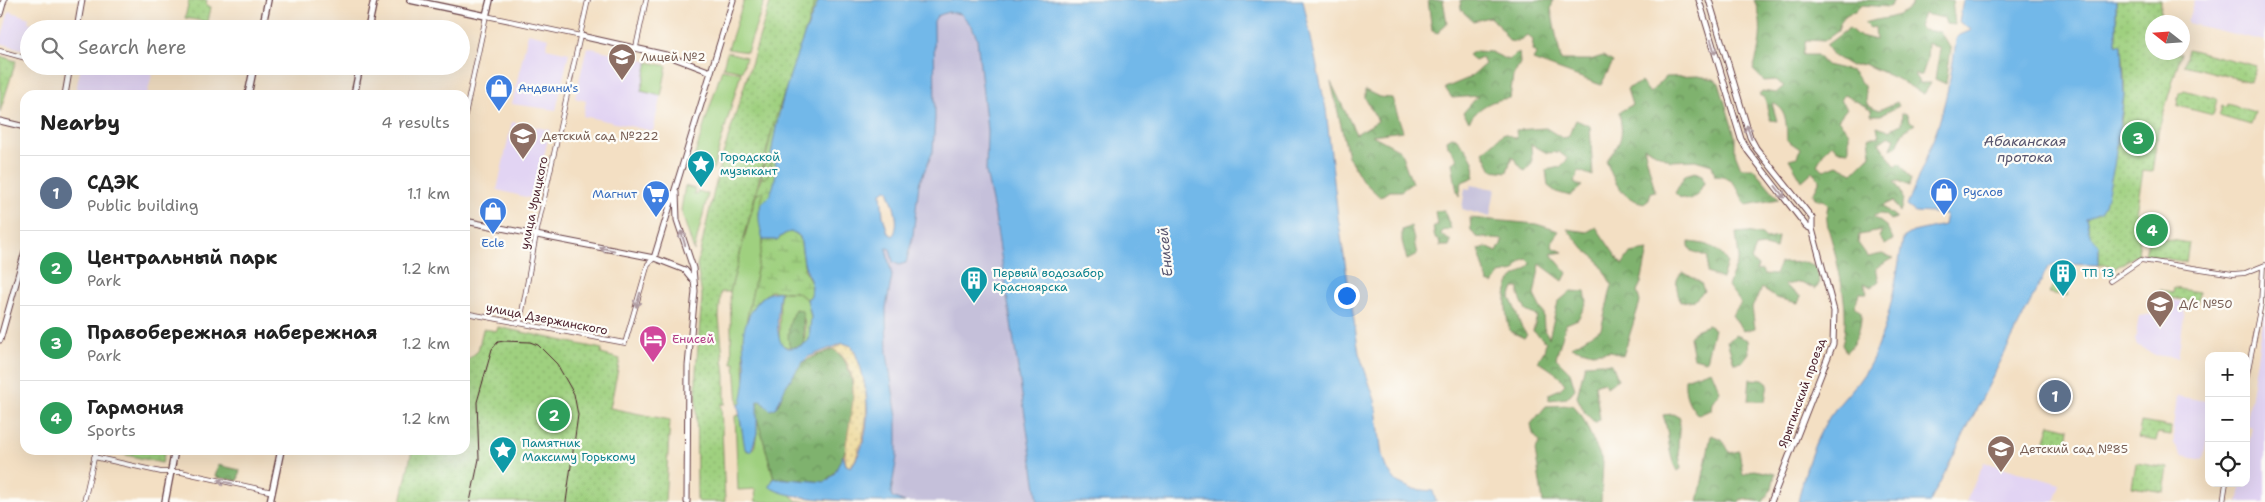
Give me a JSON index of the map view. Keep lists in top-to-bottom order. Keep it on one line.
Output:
{"streets":{"main road":["Ярыгинский проезд"],"street":["улица Урицкого","улица Дзержинского"]},"crossings":[["улица Урицкого","улица Дзержинского"]],"water":["Абаканская протока","Енисей"],"places":{"school or university":["Лицей №2","Детский сад №222","Д/с №50","Детский сад №85"],"shop":["Андвини's","Руслов","Ecle"],"place":["Городской музыкант","Памятник Максиму Горькому"],"supermarket":["Магнит"],"building":["ТП 13","Первый водозабор Красноярска"],"hotel":["Енисей"]},"north":"left","page":{"search":"Search here","heading":["Nearby","4 results"],"pins":["3","4","1","2"],"list":[{"mark":"1","name":"СДЭК","note":"Public building","value":"1.1 km"},{"mark":"2","name":"Центральный парк","note":"Park","value":"1.2 km"},{"mark":"3","name":"Правобережная набережная","note":"Park","value":"1.2 km"},{"mark":"4","name":"Гармония","note":"Sports","value":"1.2 km"}],"map_buttons":["+","−"]}}
